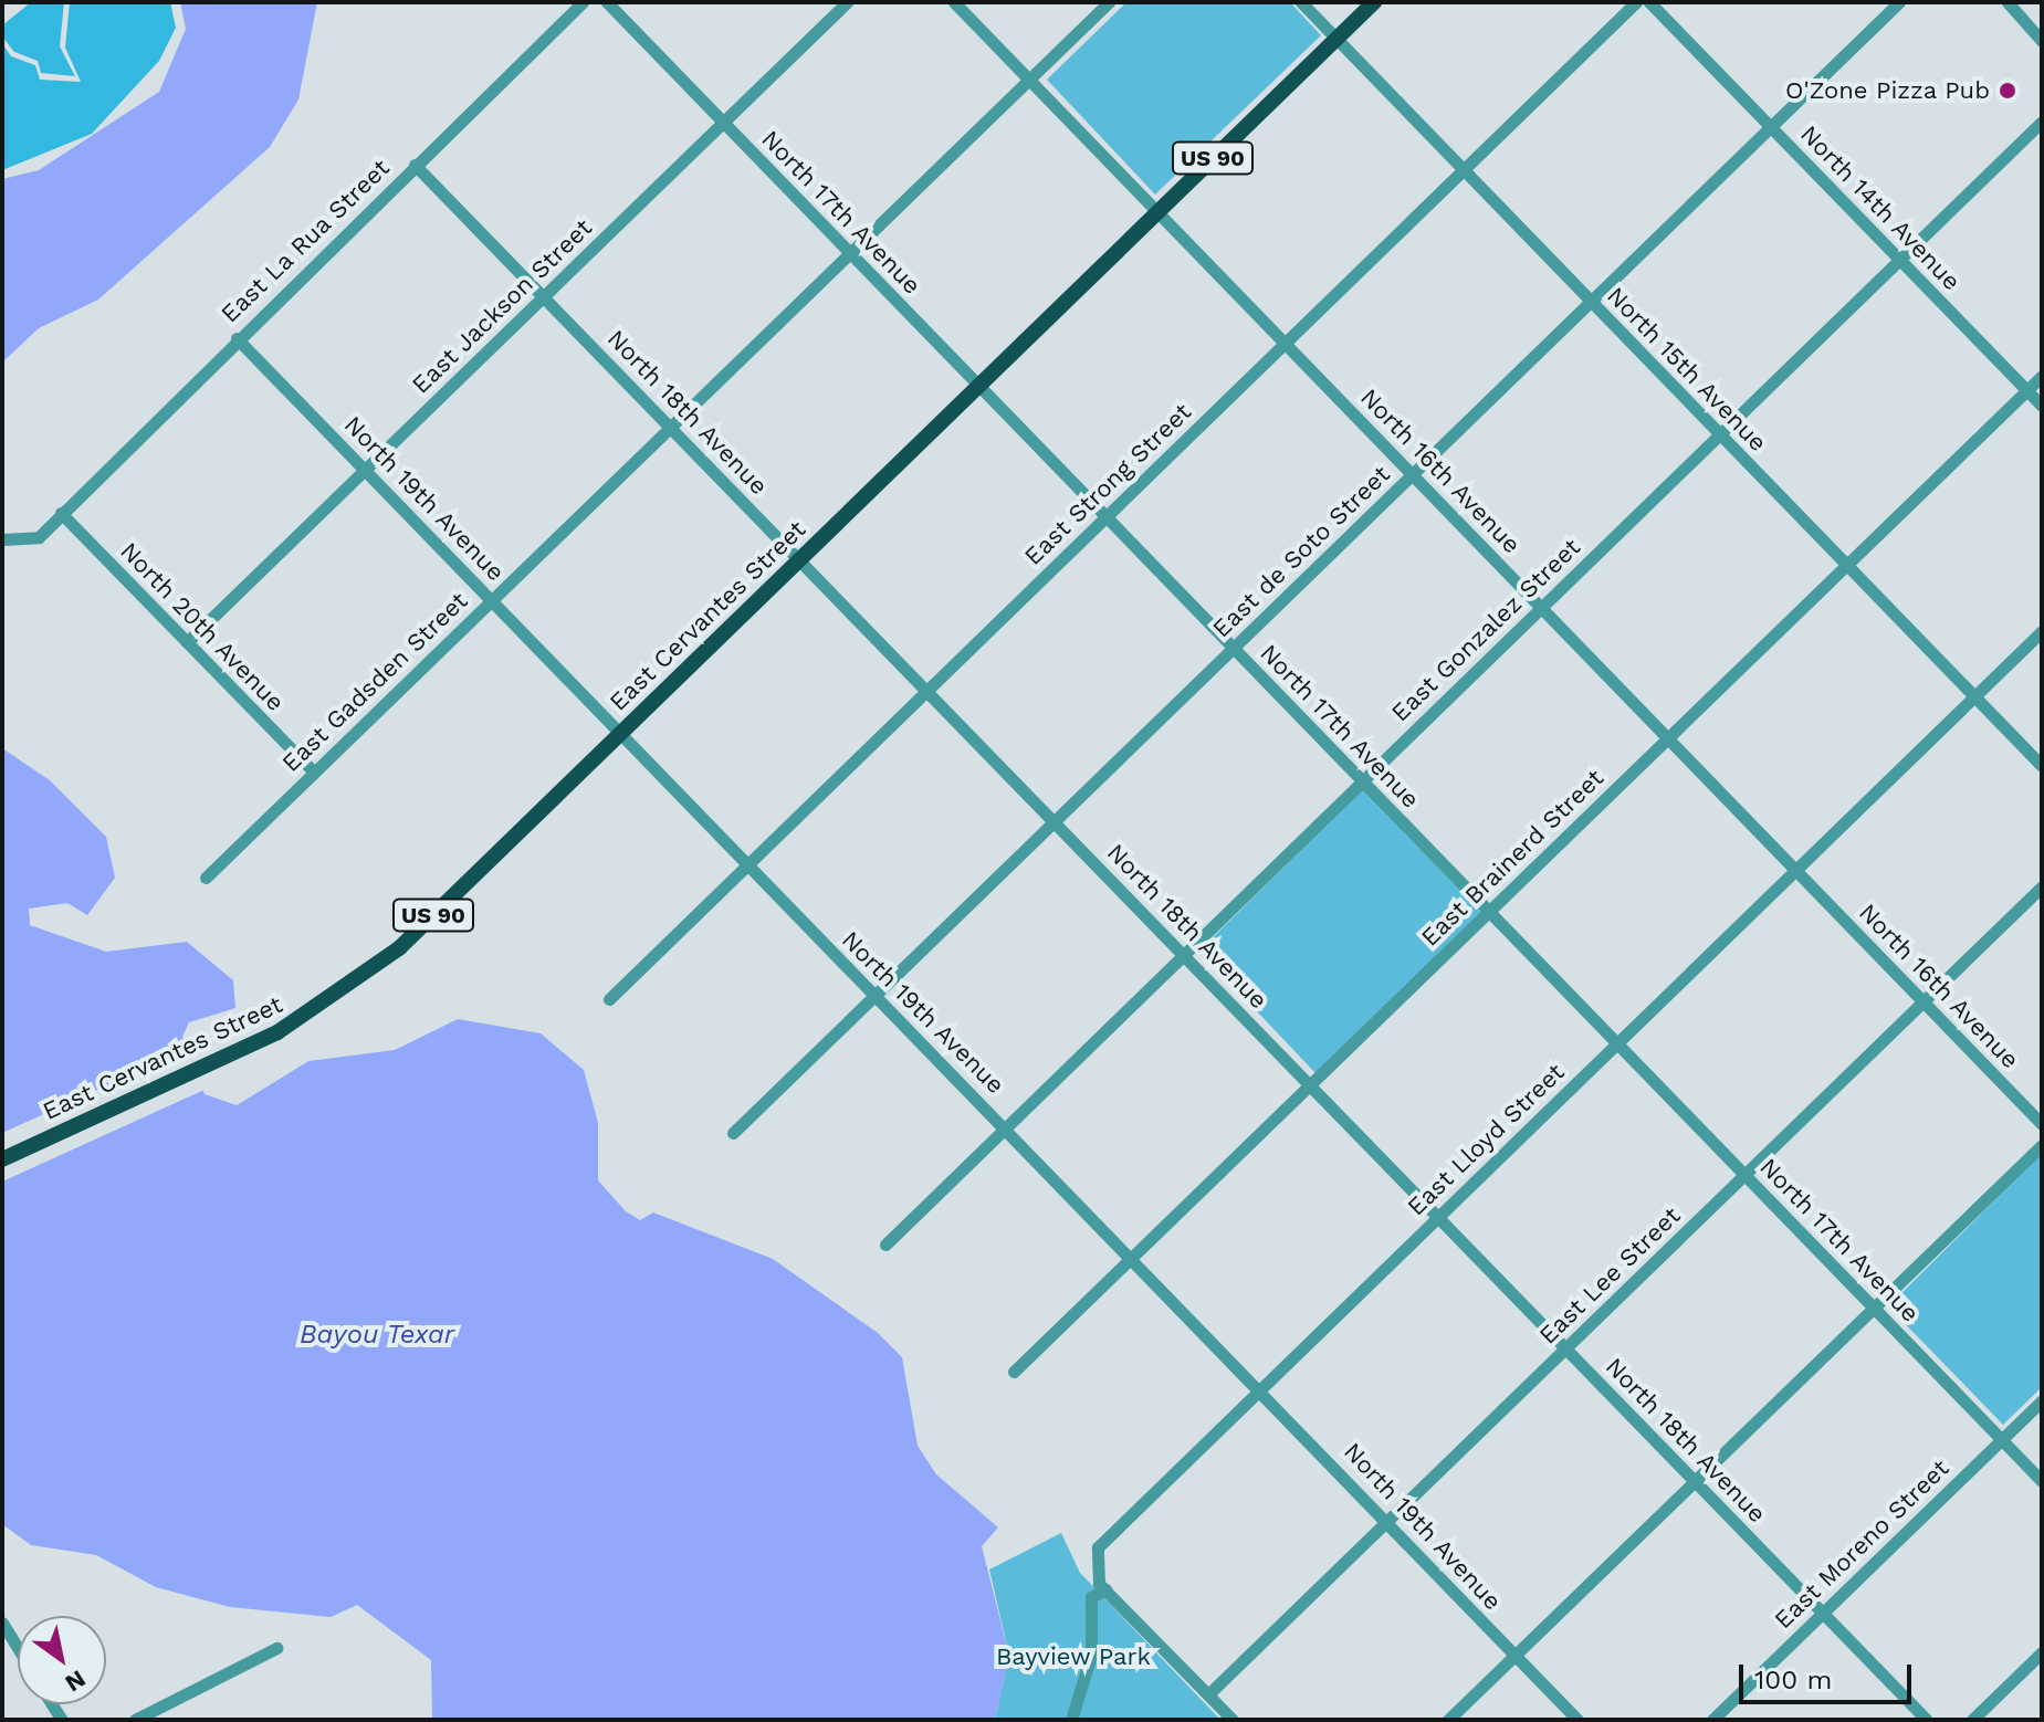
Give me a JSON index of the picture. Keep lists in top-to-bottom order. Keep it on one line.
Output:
{"streets":{"main road":["US 90","East Cervantes Street"],"street":["North 14th Avenue","North 17th Avenue","East La Rua Street","East Jackson Street","North 15th Avenue","North 18th Avenue","North 16th Avenue","East Strong Street","North 19th Avenue","East de Soto Street","North 20th Avenue","East Gonzalez Street","East Gadsden Street","East Brainerd Street","East Lloyd Street","East Lee Street","East Moreno Street"]},"crossings":[["North 14th Avenue","East de Soto Street"],["North 14th Avenue","East Gonzalez Street"],["North 14th Avenue","East Brainerd Street"],["North 17th Avenue","East Jackson Street"],["North 17th Avenue","East Strong Street"],["North 17th Avenue","East de Soto Street"],["North 17th Avenue","East Cervantes Street"],["North 17th Avenue","East Gonzalez Street"],["North 17th Avenue","East Gadsden Street"],["North 17th Avenue","East Brainerd Street"],["North 17th Avenue","East Lloyd Street"],["North 17th Avenue","East Lee Street"],["North 17th Avenue","East Moreno Street"],["East La Rua Street","North 18th Avenue"],["East La Rua Street","North 19th Avenue"],["East La Rua Street","North 20th Avenue"],["East Jackson Street","North 18th Avenue"],["East Jackson Street","North 19th Avenue"],["East Jackson Street","North 20th Avenue"],["North 15th Avenue","East Strong Street"],["North 15th Avenue","East de Soto Street"],["North 15th Avenue","East Cervantes Street"],["North 15th Avenue","East Gonzalez Street"],["North 15th Avenue","East Brainerd Street"],["North 15th Avenue","East Lloyd Street"],["North 18th Avenue","East Strong Street"],["North 18th Avenue","East de Soto Street"],["North 18th Avenue","East Cervantes Street"],["North 18th Avenue","East Gonzalez Street"],["North 18th Avenue","East Gadsden Street"],["North 18th Avenue","East Brainerd Street"],["North 18th Avenue","East Lloyd Street"],["North 18th Avenue","East Lee Street"],["North 18th Avenue","East Moreno Street"],["North 16th Avenue","East Strong Street"],["North 16th Avenue","East de Soto Street"],["North 16th Avenue","East Cervantes Street"],["North 16th Avenue","East Gonzalez Street"],["North 16th Avenue","East Gadsden Street"],["North 16th Avenue","East Brainerd Street"],["North 16th Avenue","East Lloyd Street"],["North 16th Avenue","East Lee Street"],["East Strong Street","North 19th Avenue"],["North 19th Avenue","East de Soto Street"],["North 19th Avenue","East Cervantes Street"],["North 19th Avenue","East Gonzalez Street"],["North 19th Avenue","East Gadsden Street"],["North 19th Avenue","East Brainerd Street"],["North 19th Avenue","East Lloyd Street"],["North 19th Avenue","East Lee Street"],["North 20th Avenue","East Gadsden Street"]],"water":["Bayou Texar"],"parks":["Bayview Park"],"places":["O'Zone Pizza Pub"],"scale_bar":"100 m","north":"bottom right"}
